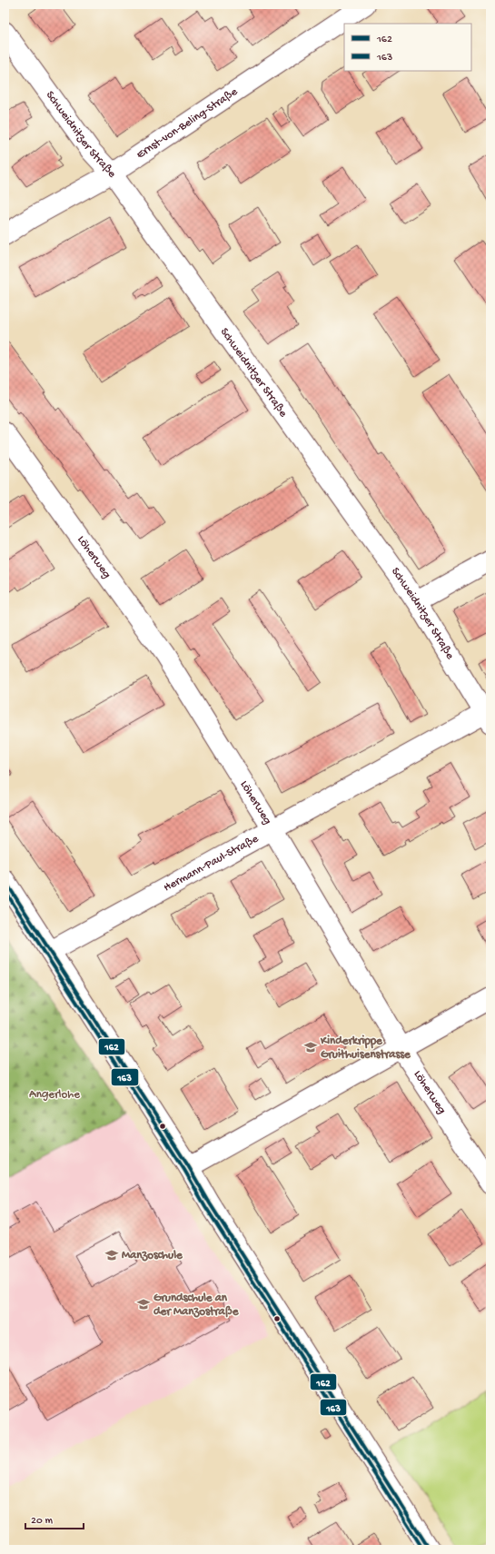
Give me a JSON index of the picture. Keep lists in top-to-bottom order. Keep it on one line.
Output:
{"streets":{"street":["Ernst-von-Beling-Straße","Schweidnitzer Straße","Löherweg","Hermann-Paul-Straße"]},"crossings":[["Ernst-von-Beling-Straße","Schweidnitzer Straße"],["Schweidnitzer Straße","Hermann-Paul-Straße"],["Löherweg","Hermann-Paul-Straße"]],"parks":["Angerlohe"],"places":{"school or university":["Kinderkrippe Gruithuisenstrasse","Manzoschule","Grundschule an der Manzostraße"]},"lines":["transit line 162","transit line 163"],"legend":["162","163"],"scale_bar":"20 m"}
